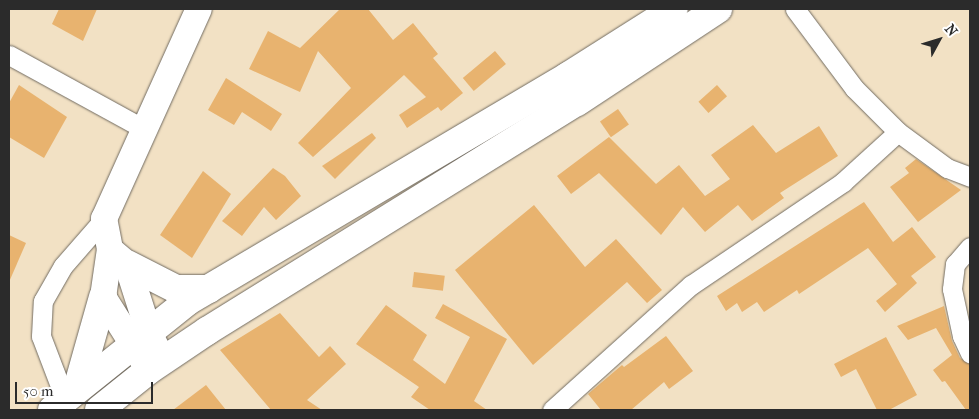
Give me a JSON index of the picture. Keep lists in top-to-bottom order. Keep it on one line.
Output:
{"scale_bar":"50 m","north":"top right"}
